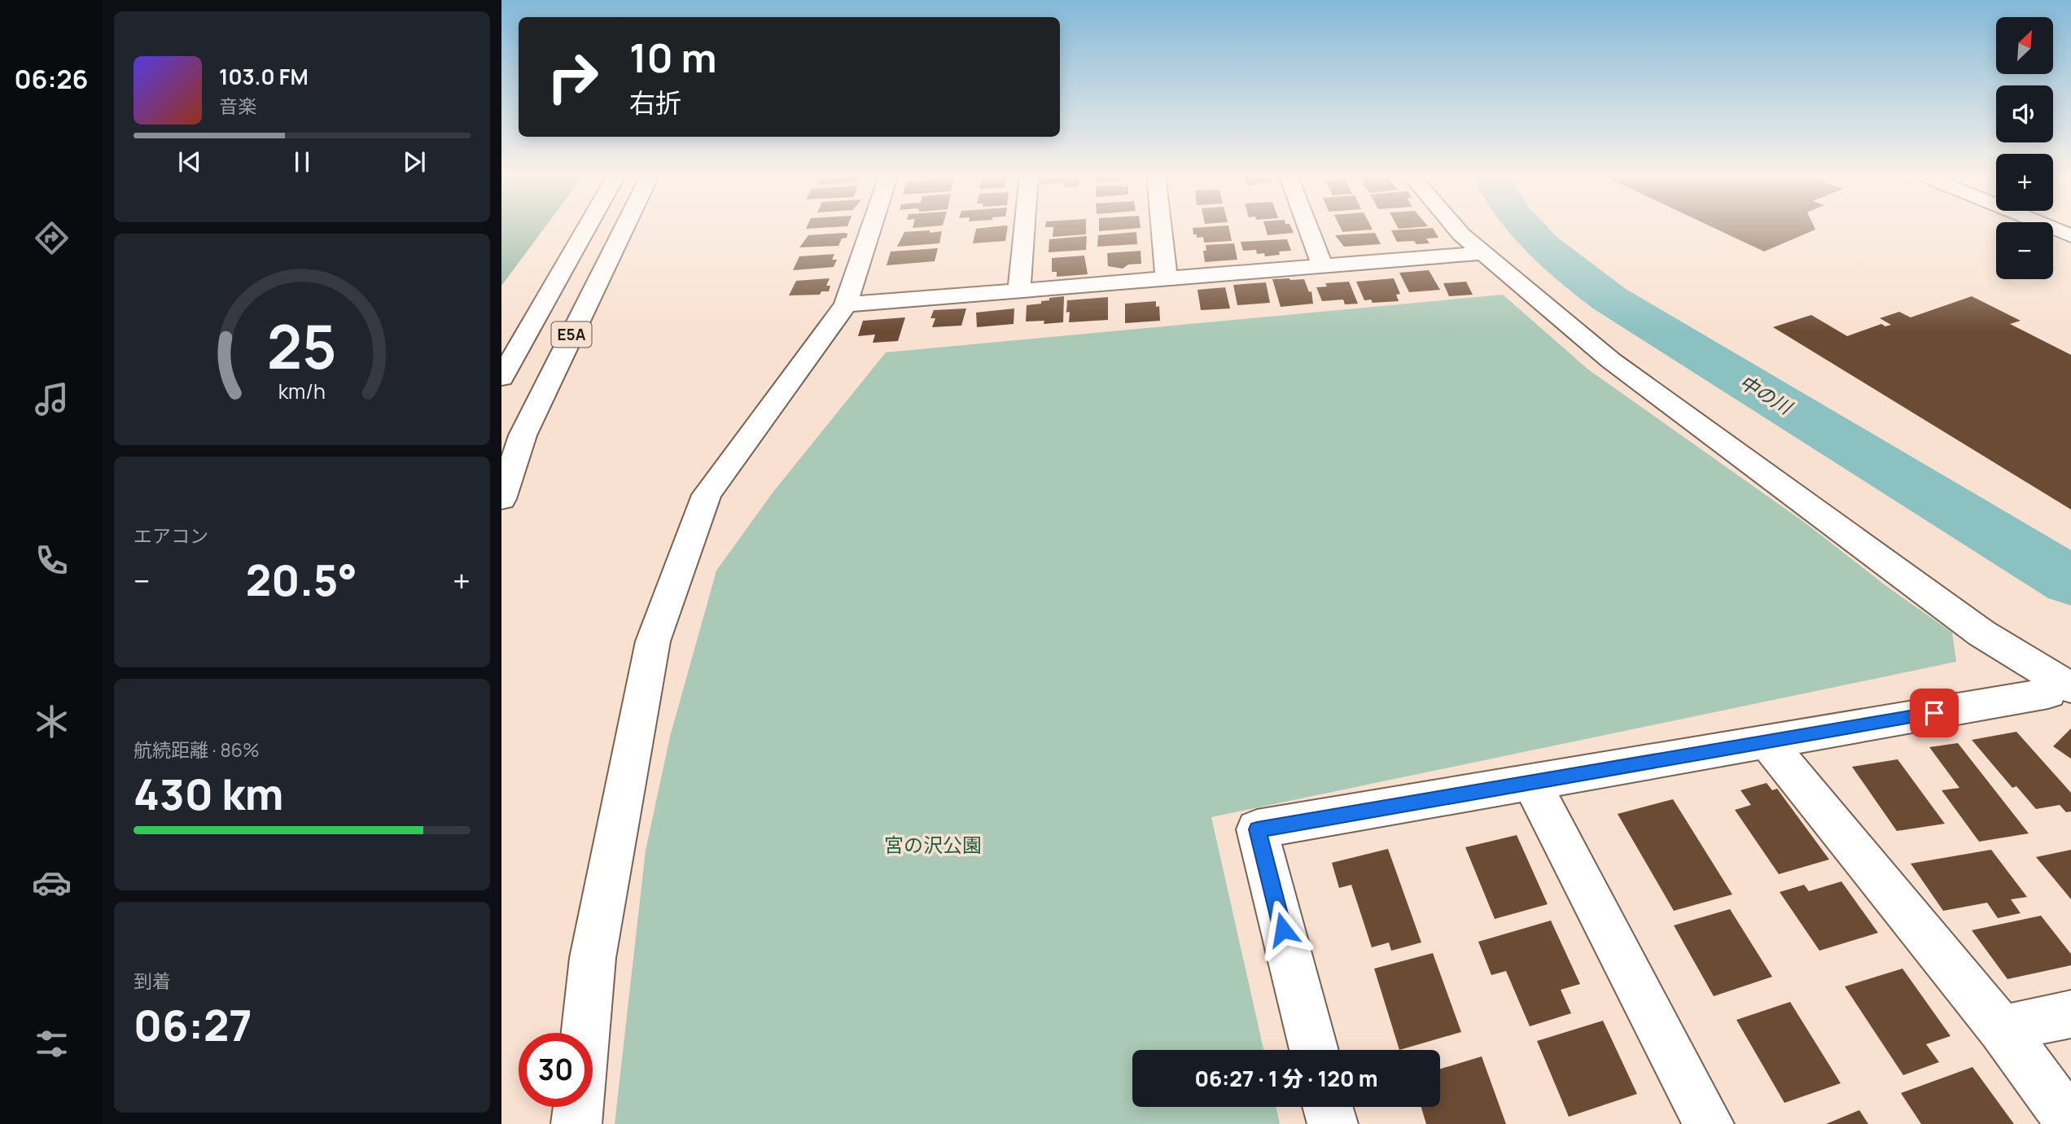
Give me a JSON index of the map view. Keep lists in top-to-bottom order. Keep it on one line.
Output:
{"streets":{"main road":["E5A"]},"water":["中の川"],"parks":["宮の沢公園"],"north":"top right","page":{"tabs":"06:26","map_buttons":["+","−"],"turn":["10 m","右折"],"song":["103.0 FM","音楽"],"tile":["エアコン",["航続距離 · 86%","430 km"],["到着","06:27"]],"heat":["−","20.5°","+"],"limit":"30","trip":"06:27 · 1 分 · 120 m","gauge":["25","km/h"]}}
